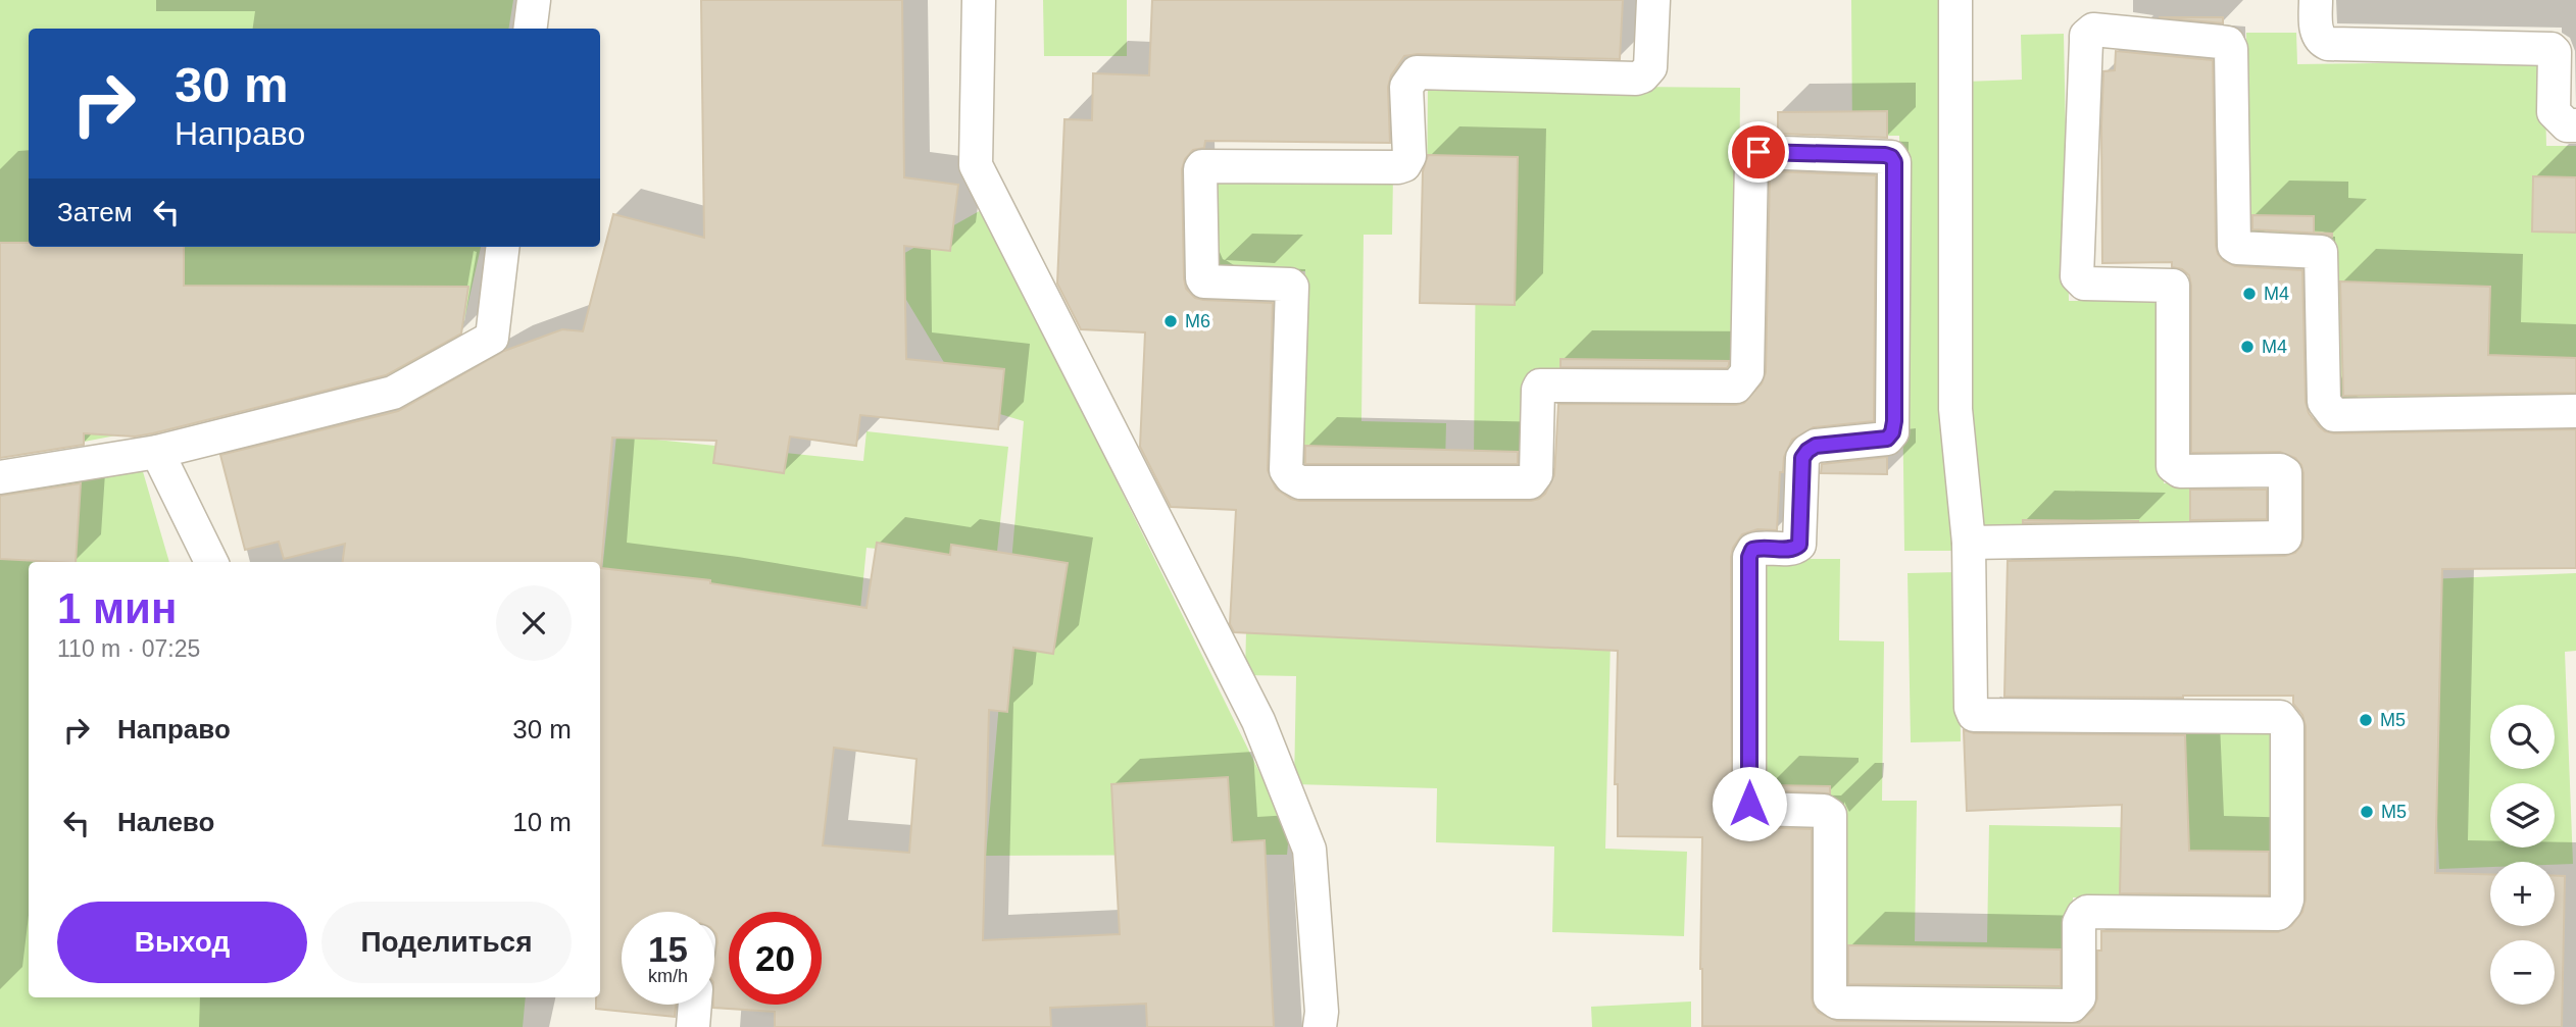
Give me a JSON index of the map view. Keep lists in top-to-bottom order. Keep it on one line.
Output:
{"places":["М4","М6","M4","М5","M5"],"page":{"turn":["30 m","Направо"],"then":"Затем","heading":["1 мин","110 m · 07:25"],"list":[{"name":"Направо","value":"30 m"},{"name":"Налево","value":"10 m"}],"map_buttons":["+","−"],"buttons":["Выход","Поделиться"],"speed":"15 km/h","limit":"20"}}
